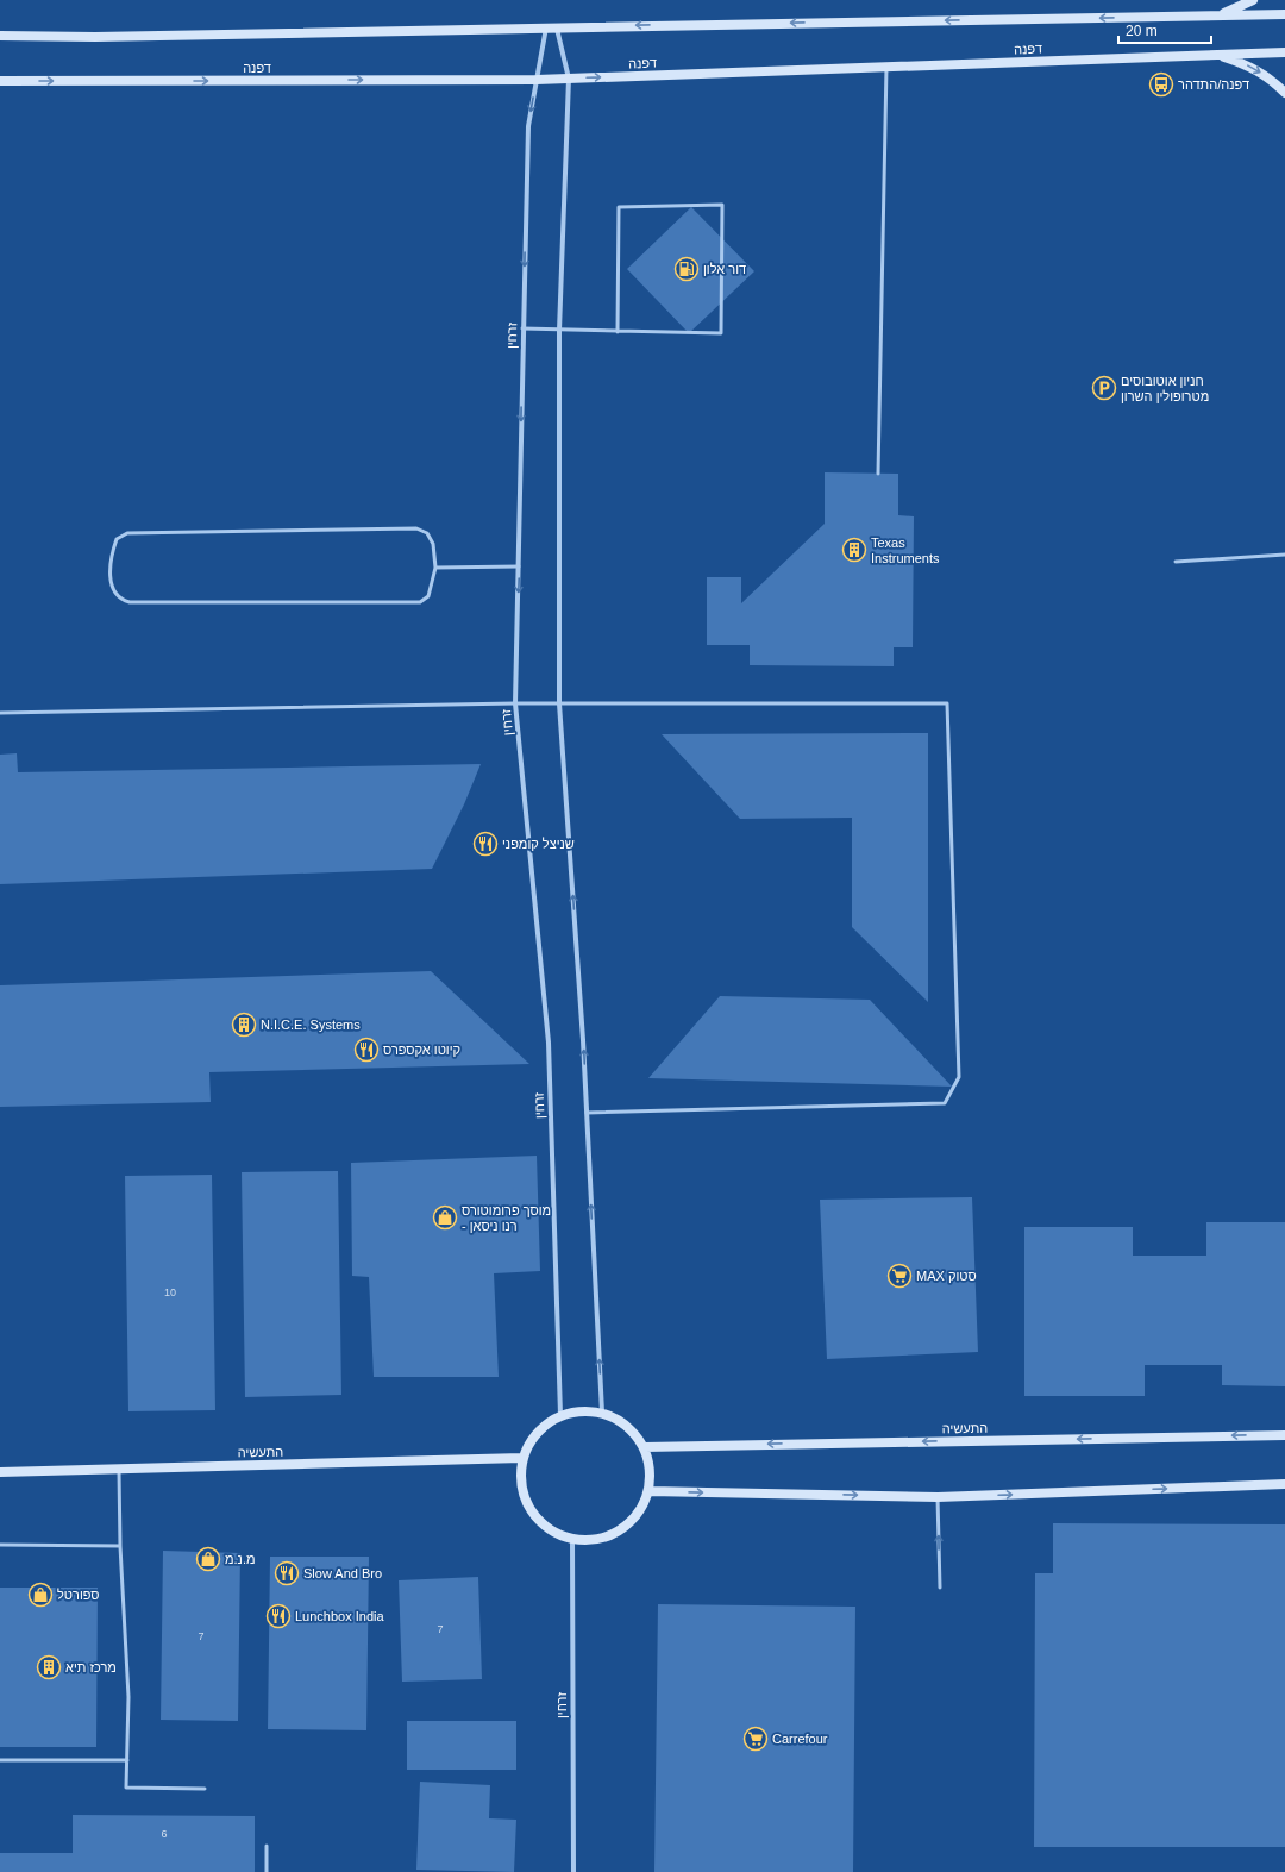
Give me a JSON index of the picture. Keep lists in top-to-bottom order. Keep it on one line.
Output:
{"streets":{"street":["דפנה","זרחין","התעשיה"]},"crossings":[["דפנה","זרחין"],["זרחין","התעשיה"]],"places":{"bus stop":["דפנה/התדהר"],"fuel station":["דור אלון"],"parking":["חניון אוטובוסים מטרופולין השרון"],"building":["Texas Instruments","N.I.C.E. Systems","מרכז תיא"],"restaurant":["שניצל קומפני","קיוטו אקספרס","Slow And Bro","Lunchbox India"],"shop":["מוסך פרומוטורס - רנו ניסאן","מ.נ.מ","ספורטל"],"supermarket":["MAX סטוק","Carrefour"]},"house_numbers":["10","7","7","6"],"scale_bar":"20 m"}
